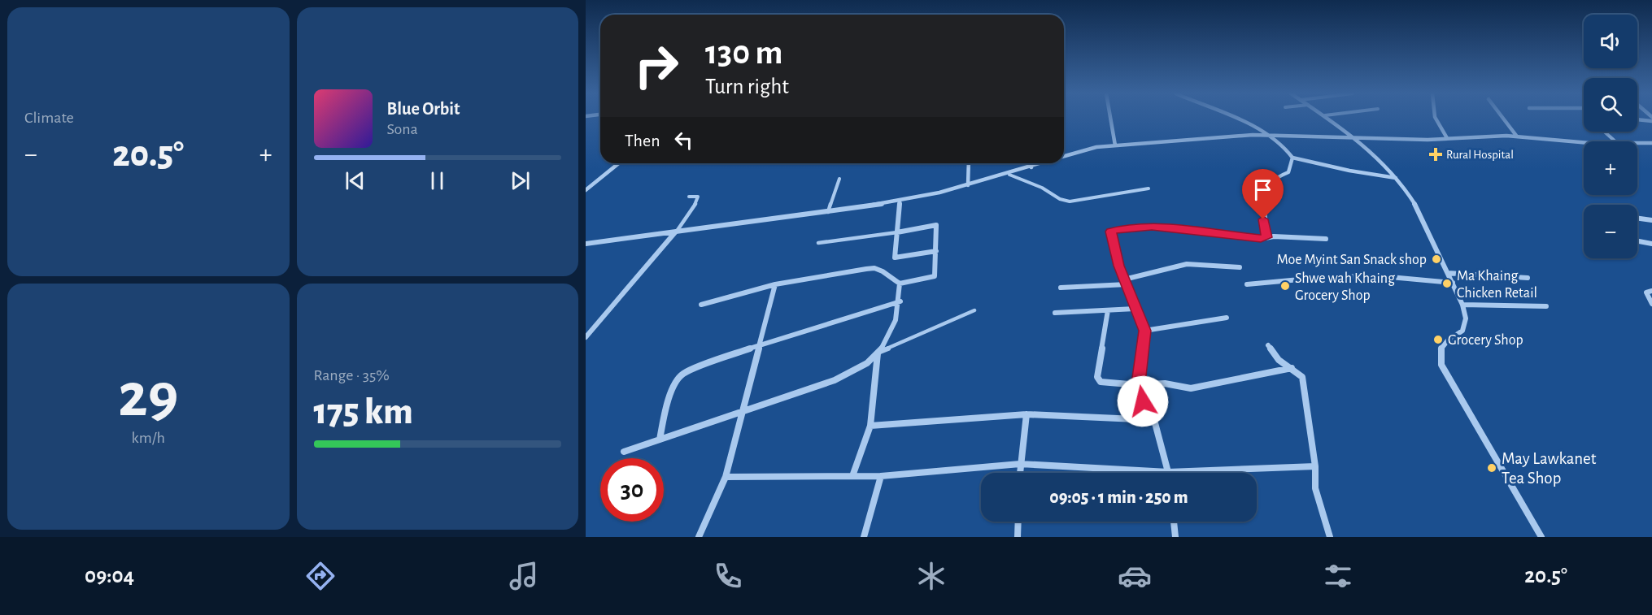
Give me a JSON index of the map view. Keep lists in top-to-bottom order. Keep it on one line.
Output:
{"places":{"health":["Rural Hospital"],"other":["Moe Myint San Snack shop","Ma Khaing Chicken Retail","Shwe wah Khaing Grocery Shop","Grocery Shop","May Lawkanet Tea Shop"]},"page":{"tile":["Climate",["29","km/h"],["Range · 35%","175 km"]],"map_buttons":["+","−"],"turn":["130 m","Turn right"],"song":["Blue Orbit","Sona"],"then":"Then","heat":["−","20.5°","+"],"limit":"30","trip":"09:05 · 1 min · 250 m","tabs":["09:04","20.5°"]}}
